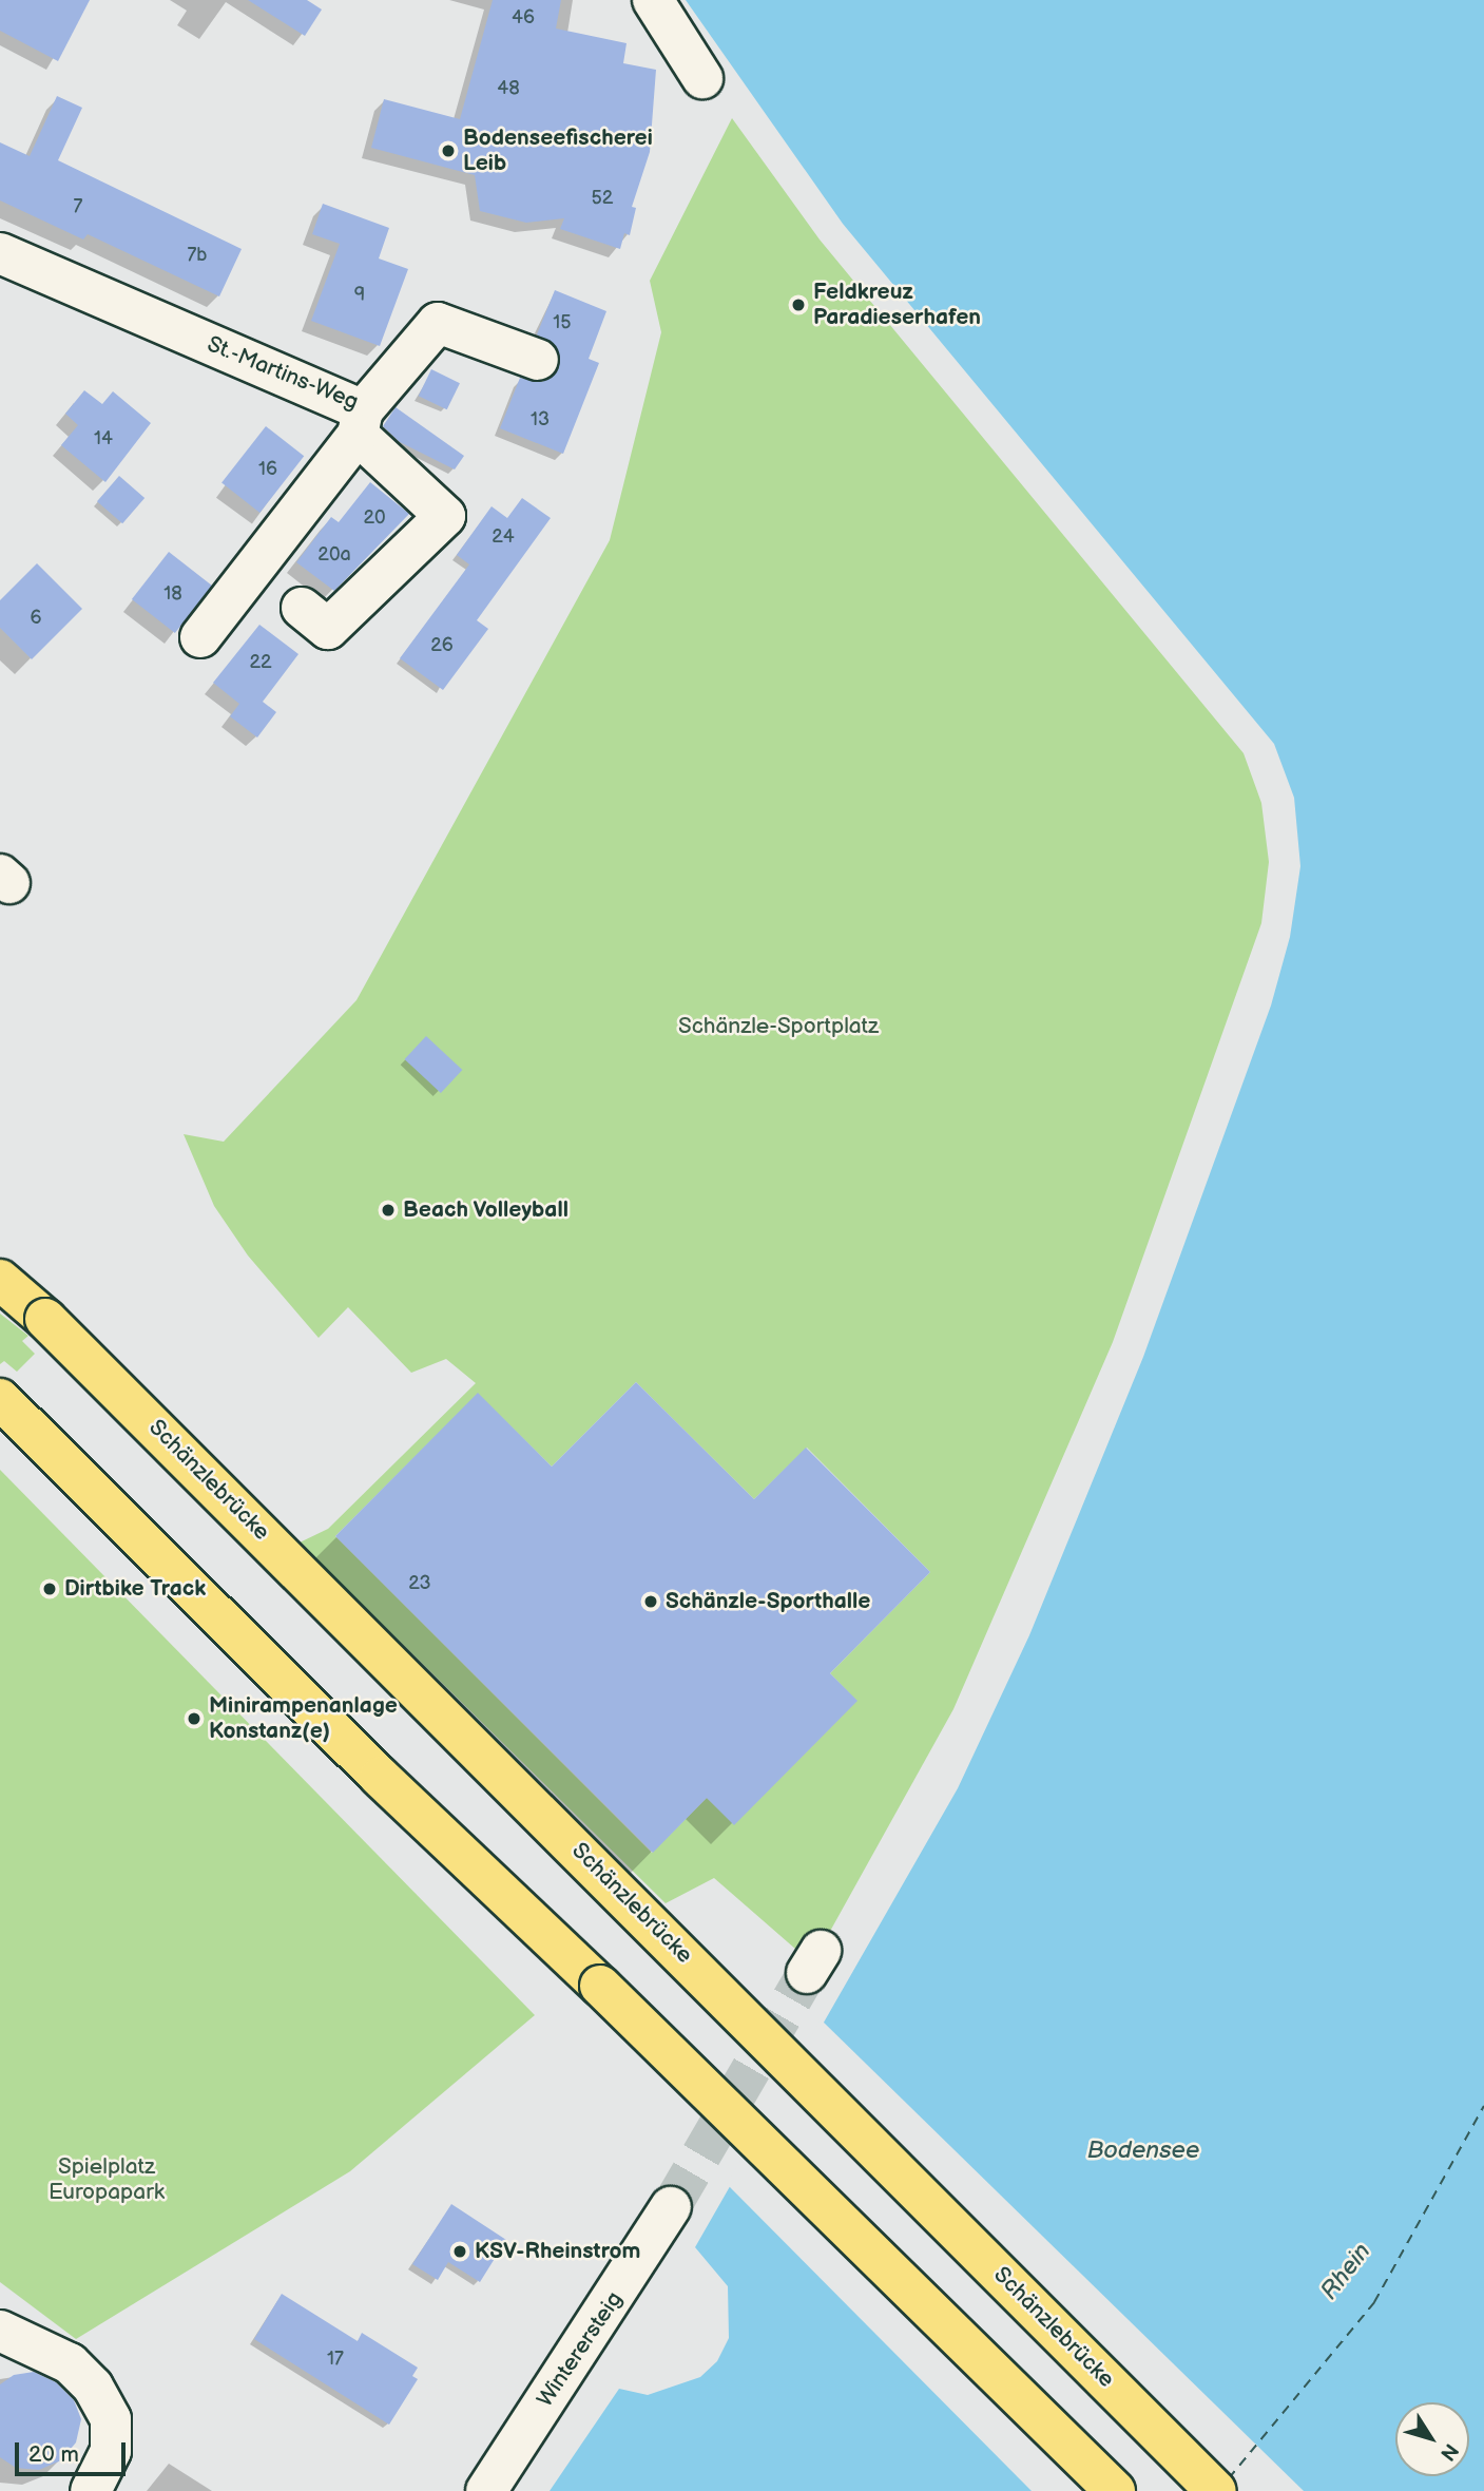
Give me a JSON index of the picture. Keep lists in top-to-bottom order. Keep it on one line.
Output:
{"streets":{"main road":["Schänzlebrücke"],"street":["St.-Martins-Weg","Winterersteig"]},"water":["Bodensee","Rhein"],"parks":["Schänzle-Sportplatz","Spielplatz Europapark"],"places":["Bodenseefischerei Leib","Feldkreuz Paradieserhafen","Beach Volleyball","Dirtbike Track","Schänzle-Sporthalle","Minirampenanlage Konstanz(e)","KSV-Rheinstrom"],"house_numbers":["46","48","52","7","7b","9","15","13","14","16","20","24","20a","18","6","26","22","23","17"],"scale_bar":"20 m","north":"bottom right"}
